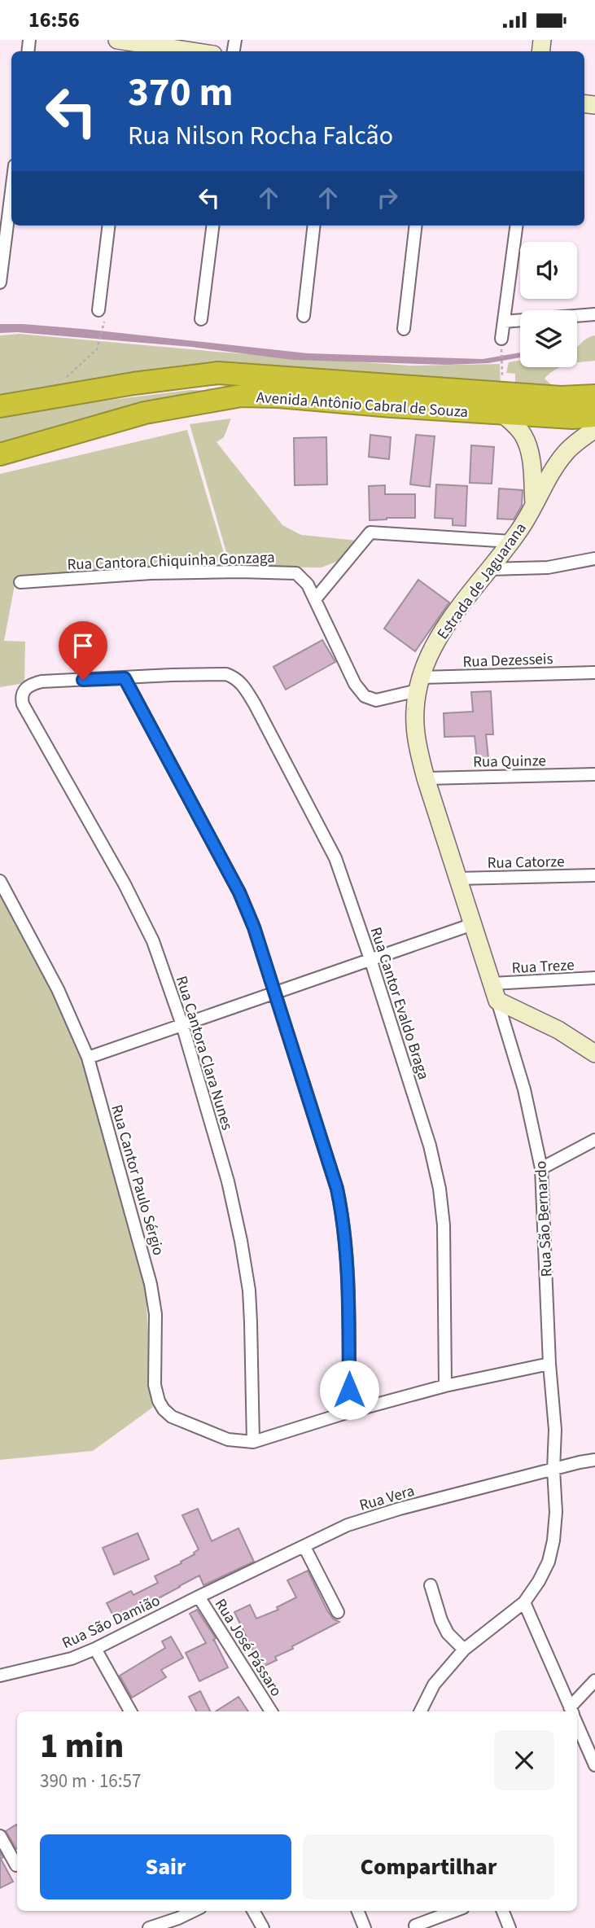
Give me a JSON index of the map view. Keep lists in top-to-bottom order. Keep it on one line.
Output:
{"streets":{"highway":["Avenida Antônio Cabral de Souza"],"street":["Rua Cantora Chiquinha Gonzaga","Estrada de Jaguarana","Rua Dezesseis","Rua Quinze","Rua Catorze","Rua Treze","Rua Cantor Evaldo Braga","Rua Cantora Clara Nunes","Rua Cantor Paulo Sérgio","Rua São Bernardo","Rua Vera","Rua São Damião","Rua José Pássaro"]},"crossings":[["Rua Cantora Chiquinha Gonzaga","Estrada de Jaguarana"],["Rua Cantora Chiquinha Gonzaga","Rua Dezesseis"],["Rua Cantora Chiquinha Gonzaga","Rua São Bernardo"],["Estrada de Jaguarana","Rua Dezesseis"],["Estrada de Jaguarana","Rua São Bernardo"],["Rua Dezesseis","Rua São Bernardo"],["Rua Quinze","Rua São Bernardo"],["Rua Catorze","Rua São Bernardo"],["Rua Treze","Rua São Bernardo"],["Rua Cantor Evaldo Braga","Rua Cantora Clara Nunes"],["Rua Cantora Clara Nunes","Rua Cantor Paulo Sérgio"],["Rua São Bernardo","Rua Vera"],["Rua Vera","Rua São Damião"],["Rua Vera","Rua José Pássaro"],["Rua São Damião","Rua José Pássaro"]],"page":{"status":"16:56","turn":["370 m","Rua Nilson Rocha Falcão"],"heading":["1 min","390 m · 16:57"],"buttons":["Sair","Compartilhar"]}}
